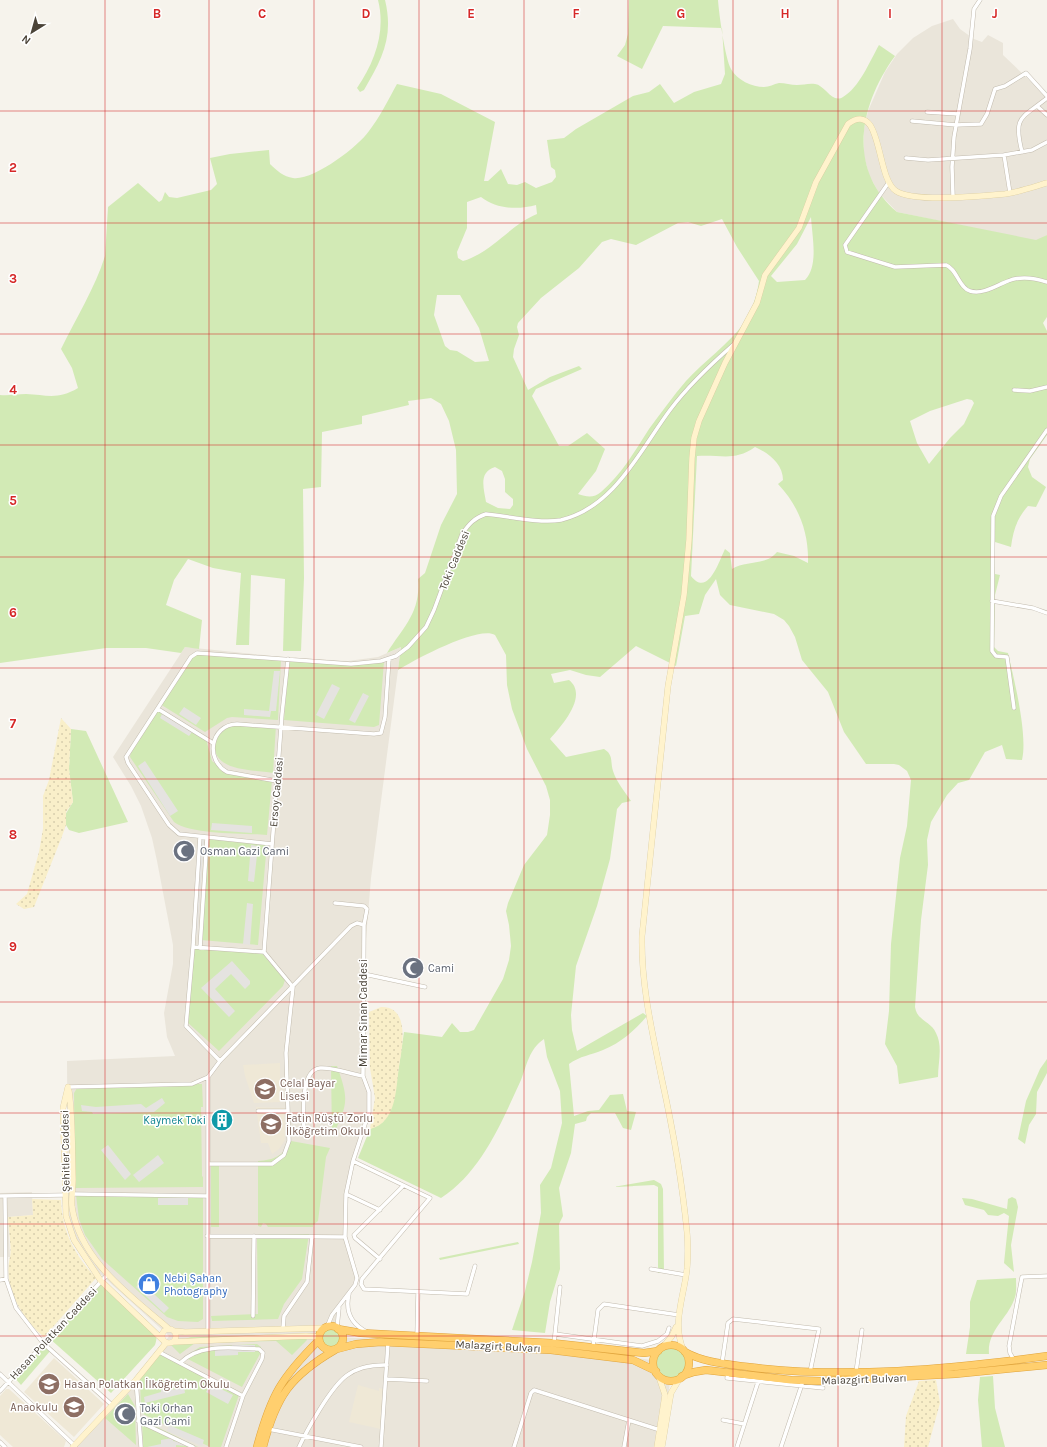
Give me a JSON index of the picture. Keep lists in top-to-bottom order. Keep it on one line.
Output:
{"streets":{"highway":["Malazgirt Bulvarı"],"street":["Toki Caddesi","Ersoy Caddesi","Mimar Sinan Caddesi","Şehitler Caddesi","Hasan Polatkan Caddesi"]},"crossings":[["Toki Caddesi","Ersoy Caddesi"],["Şehitler Caddesi","Hasan Polatkan Caddesi"]],"places":{"mosque":["Osman Gazi Cami","Cami","Toki Orhan Gazi Cami"],"school or university":["Celal Bayar Lisesi","Fatin Rüştü Zorlu İlköğretim Okulu","Hasan Polatkan İlköğretim Okulu","Anaokulu"],"building":["Kaymek Toki"],"shop":["Nebi Şahan Photography"]},"north":"bottom left","grid":{"columns":["B","C","D","E","F","G","H","I","J"],"rows":["2","3","4","5","6","7","8","9"]}}
